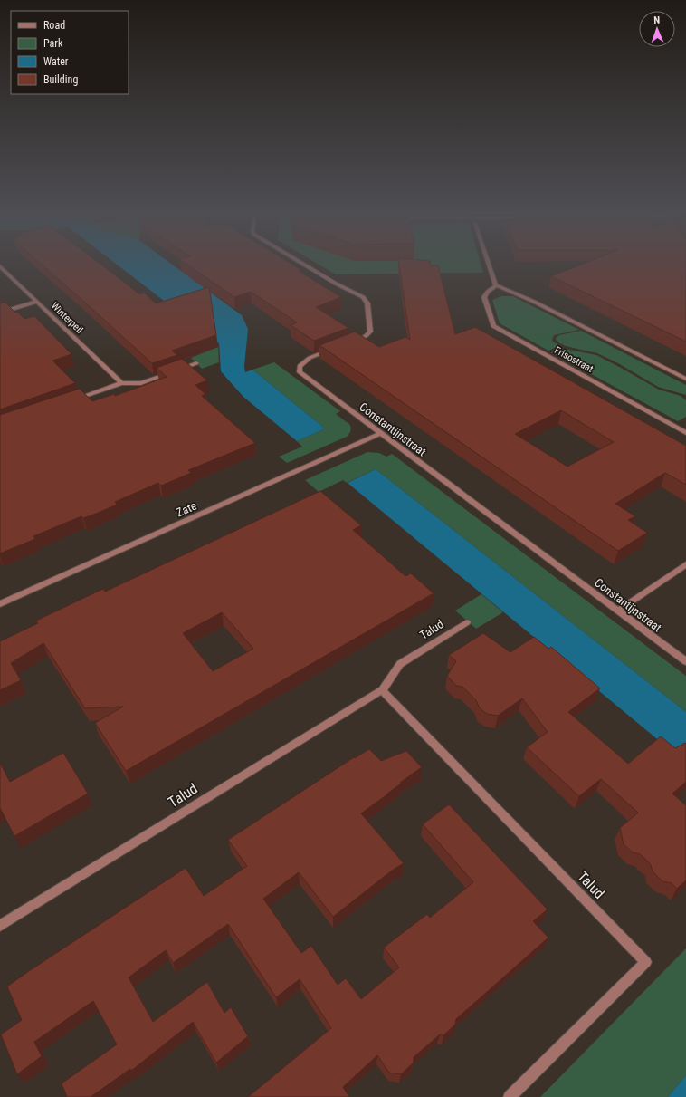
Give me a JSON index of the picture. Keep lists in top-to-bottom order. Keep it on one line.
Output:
{"streets":{"street":["Winterpeil","Frisostraat","Constantijnstraat","Zate","Talud"]},"crossings":[["Constantijnstraat","Zate"]],"legend":["Road","Park","Water","Building"],"north":"top"}
